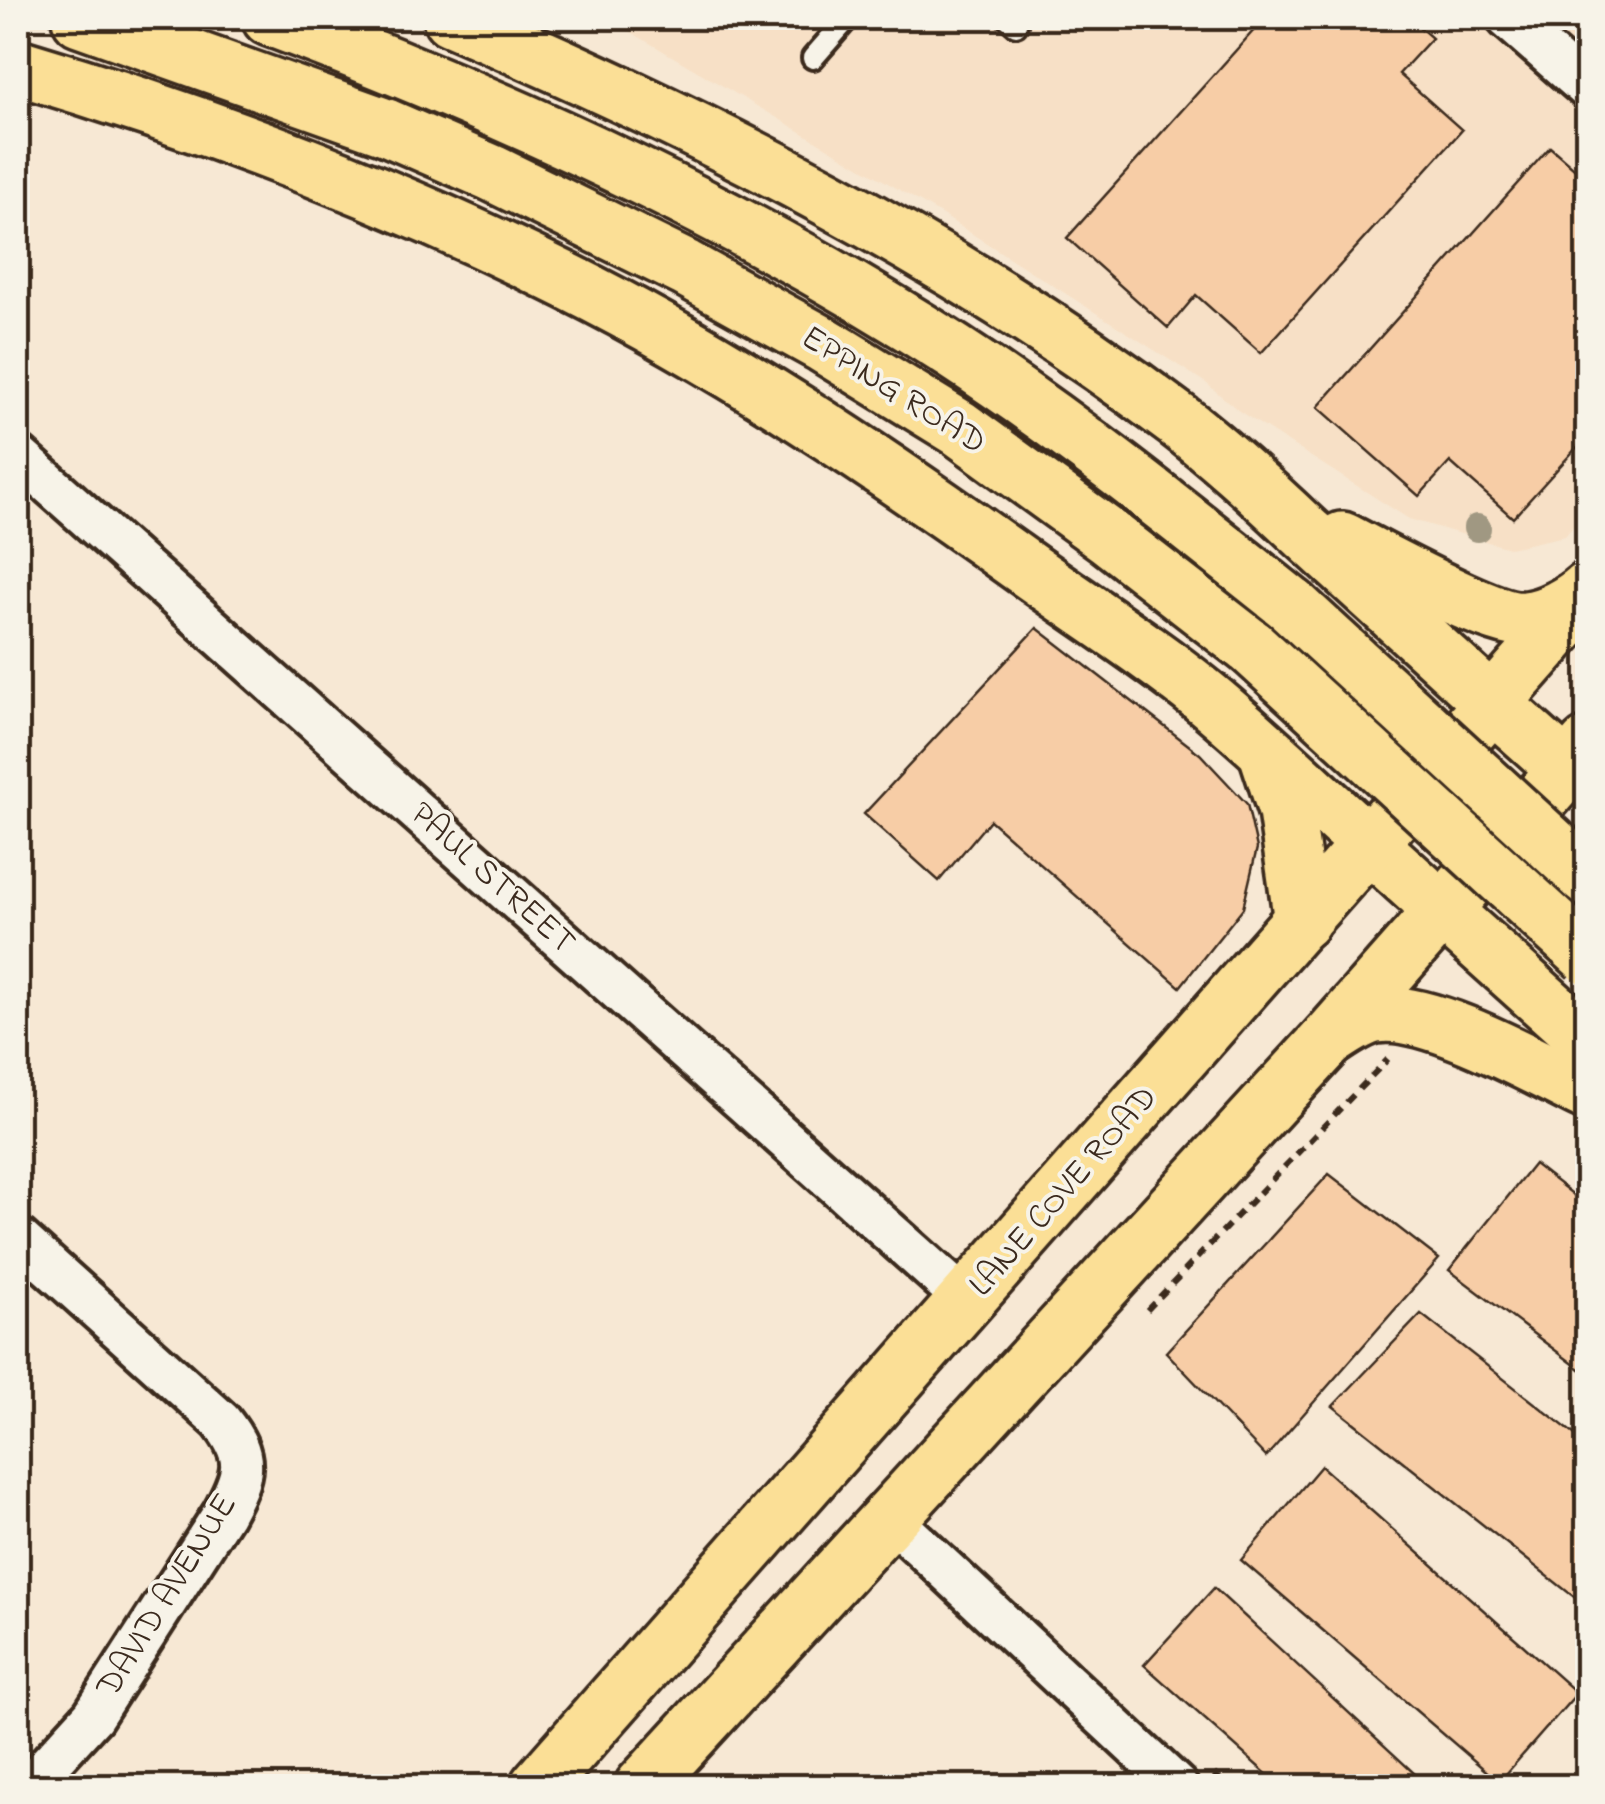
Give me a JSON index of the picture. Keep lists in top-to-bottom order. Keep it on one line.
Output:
{"streets":{"main road":["EPPING ROAD","LANE COVE ROAD"],"street":["PAUL STREET","DAVID AVENUE"]},"crossings":[["PAUL STREET","LANE COVE ROAD"]]}
